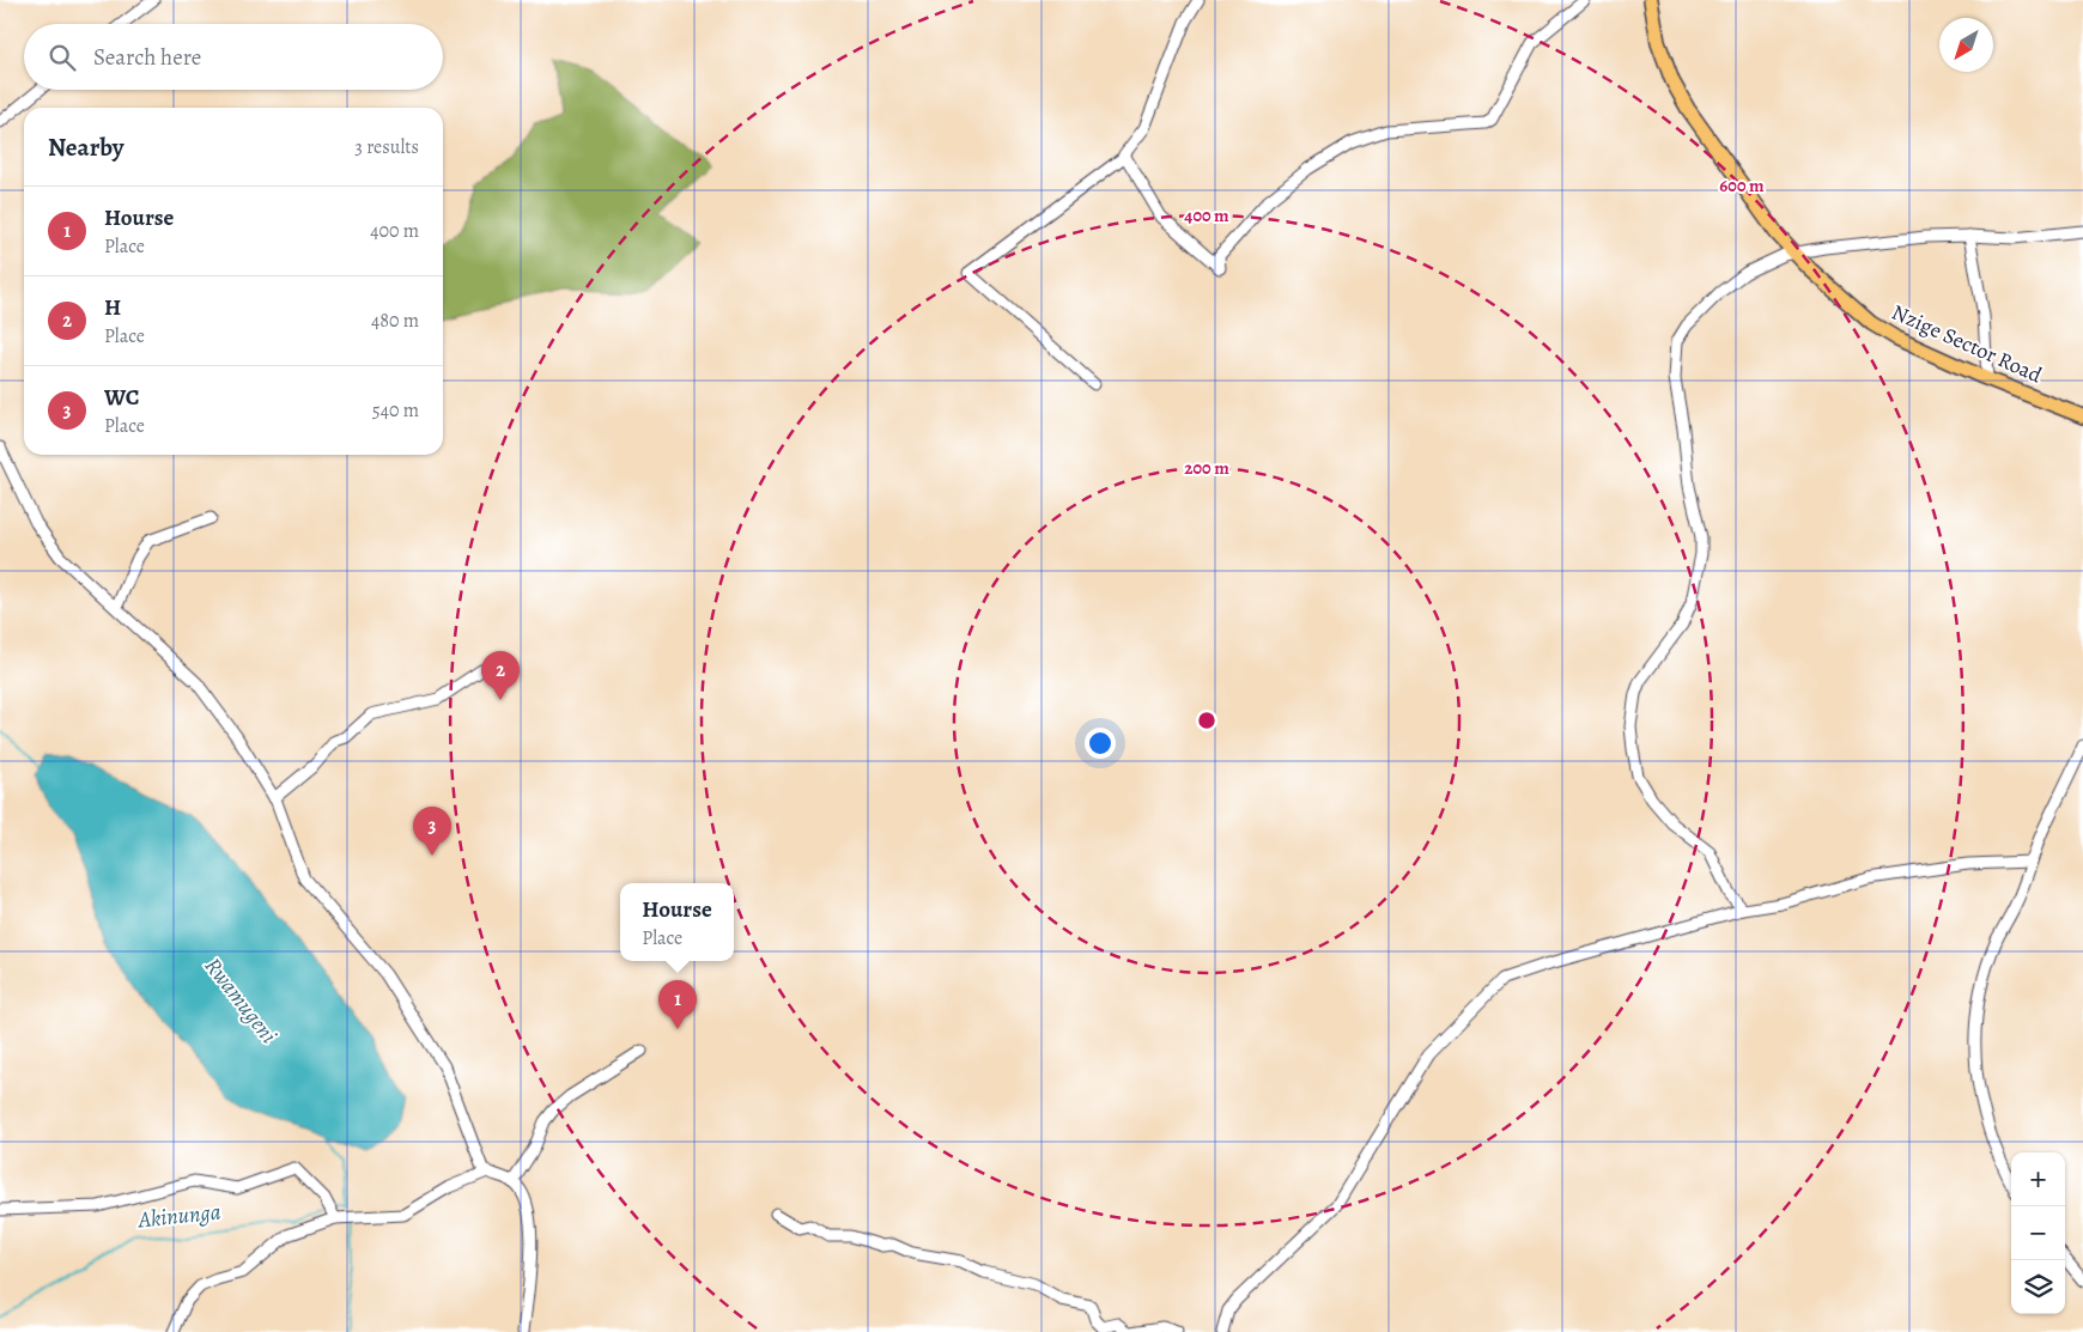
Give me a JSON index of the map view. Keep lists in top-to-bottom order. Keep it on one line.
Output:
{"streets":{"main road":["Nzige Sector Road"]},"water":["Rwamugeni","Akinunga"],"north":"bottom left","page":{"search":"Search here","heading":["Nearby","3 results"],"list":[{"mark":"1","name":"Hourse","note":"Place","value":"400 m"},{"mark":"2","name":"H","note":"Place","value":"480 m"},{"mark":"3","name":"WC","note":"Place","value":"540 m"}],"pins":["2","3","1"],"popup":["Hourse","Place"],"map_buttons":["+","−"]},"rings":["600 m","400 m","200 m"]}
